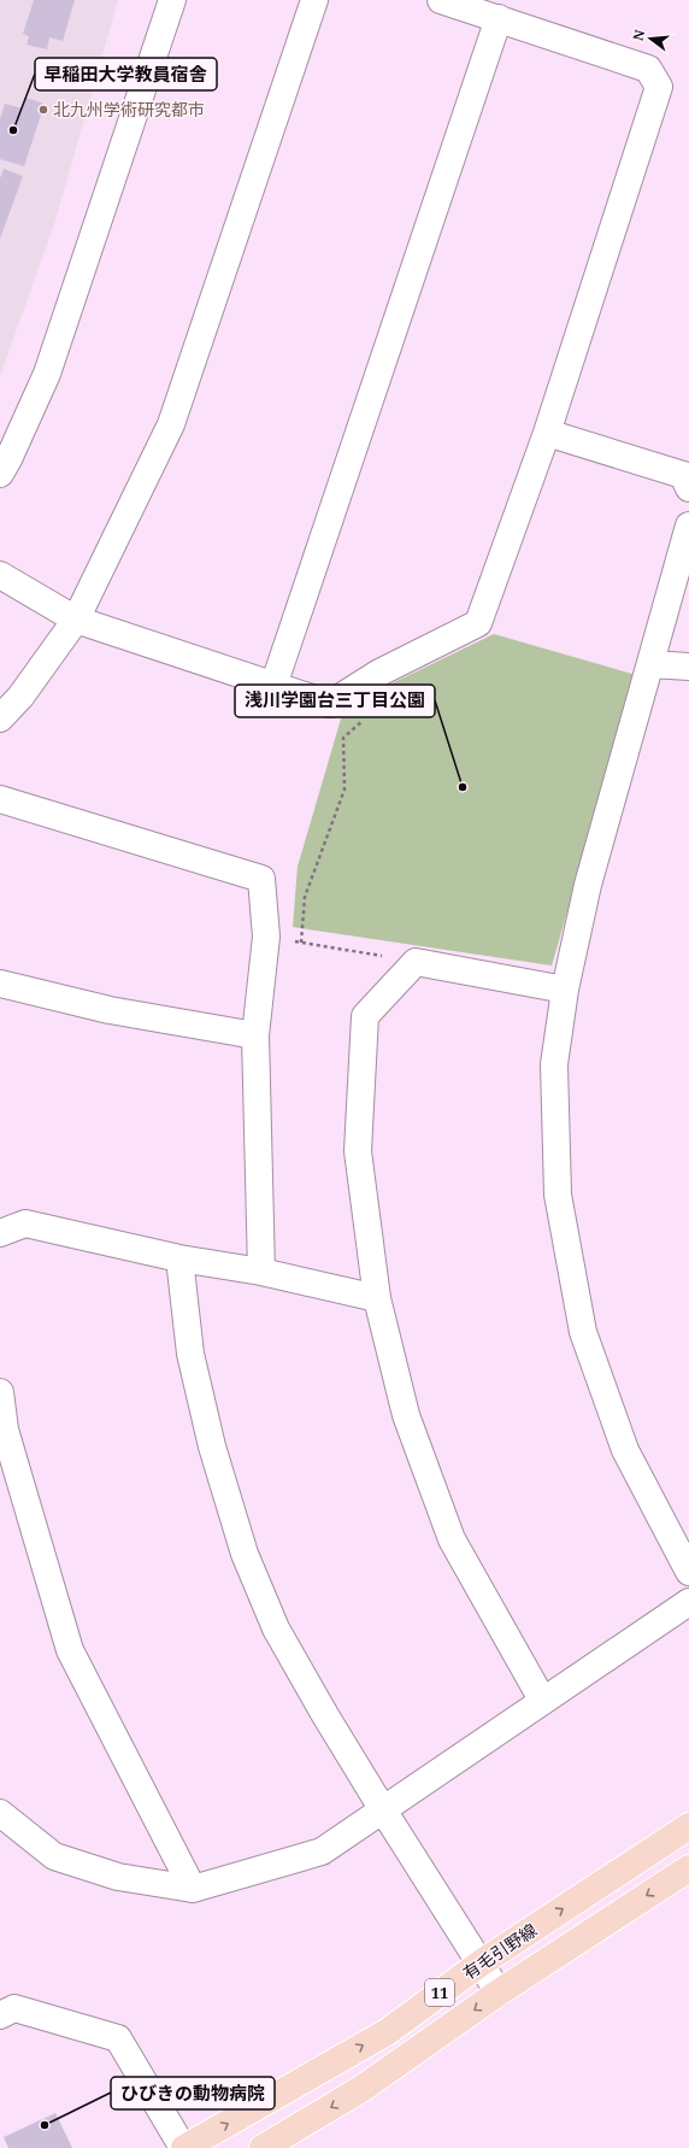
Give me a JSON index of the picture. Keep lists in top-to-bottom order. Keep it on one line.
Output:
{"streets":{"main road":["有毛引野線","11"]},"places":["北九州学術研究都市","早稲田大学教員宿舎","浅川学園台三丁目公園","ひびきの動物病院"],"north":"left"}
